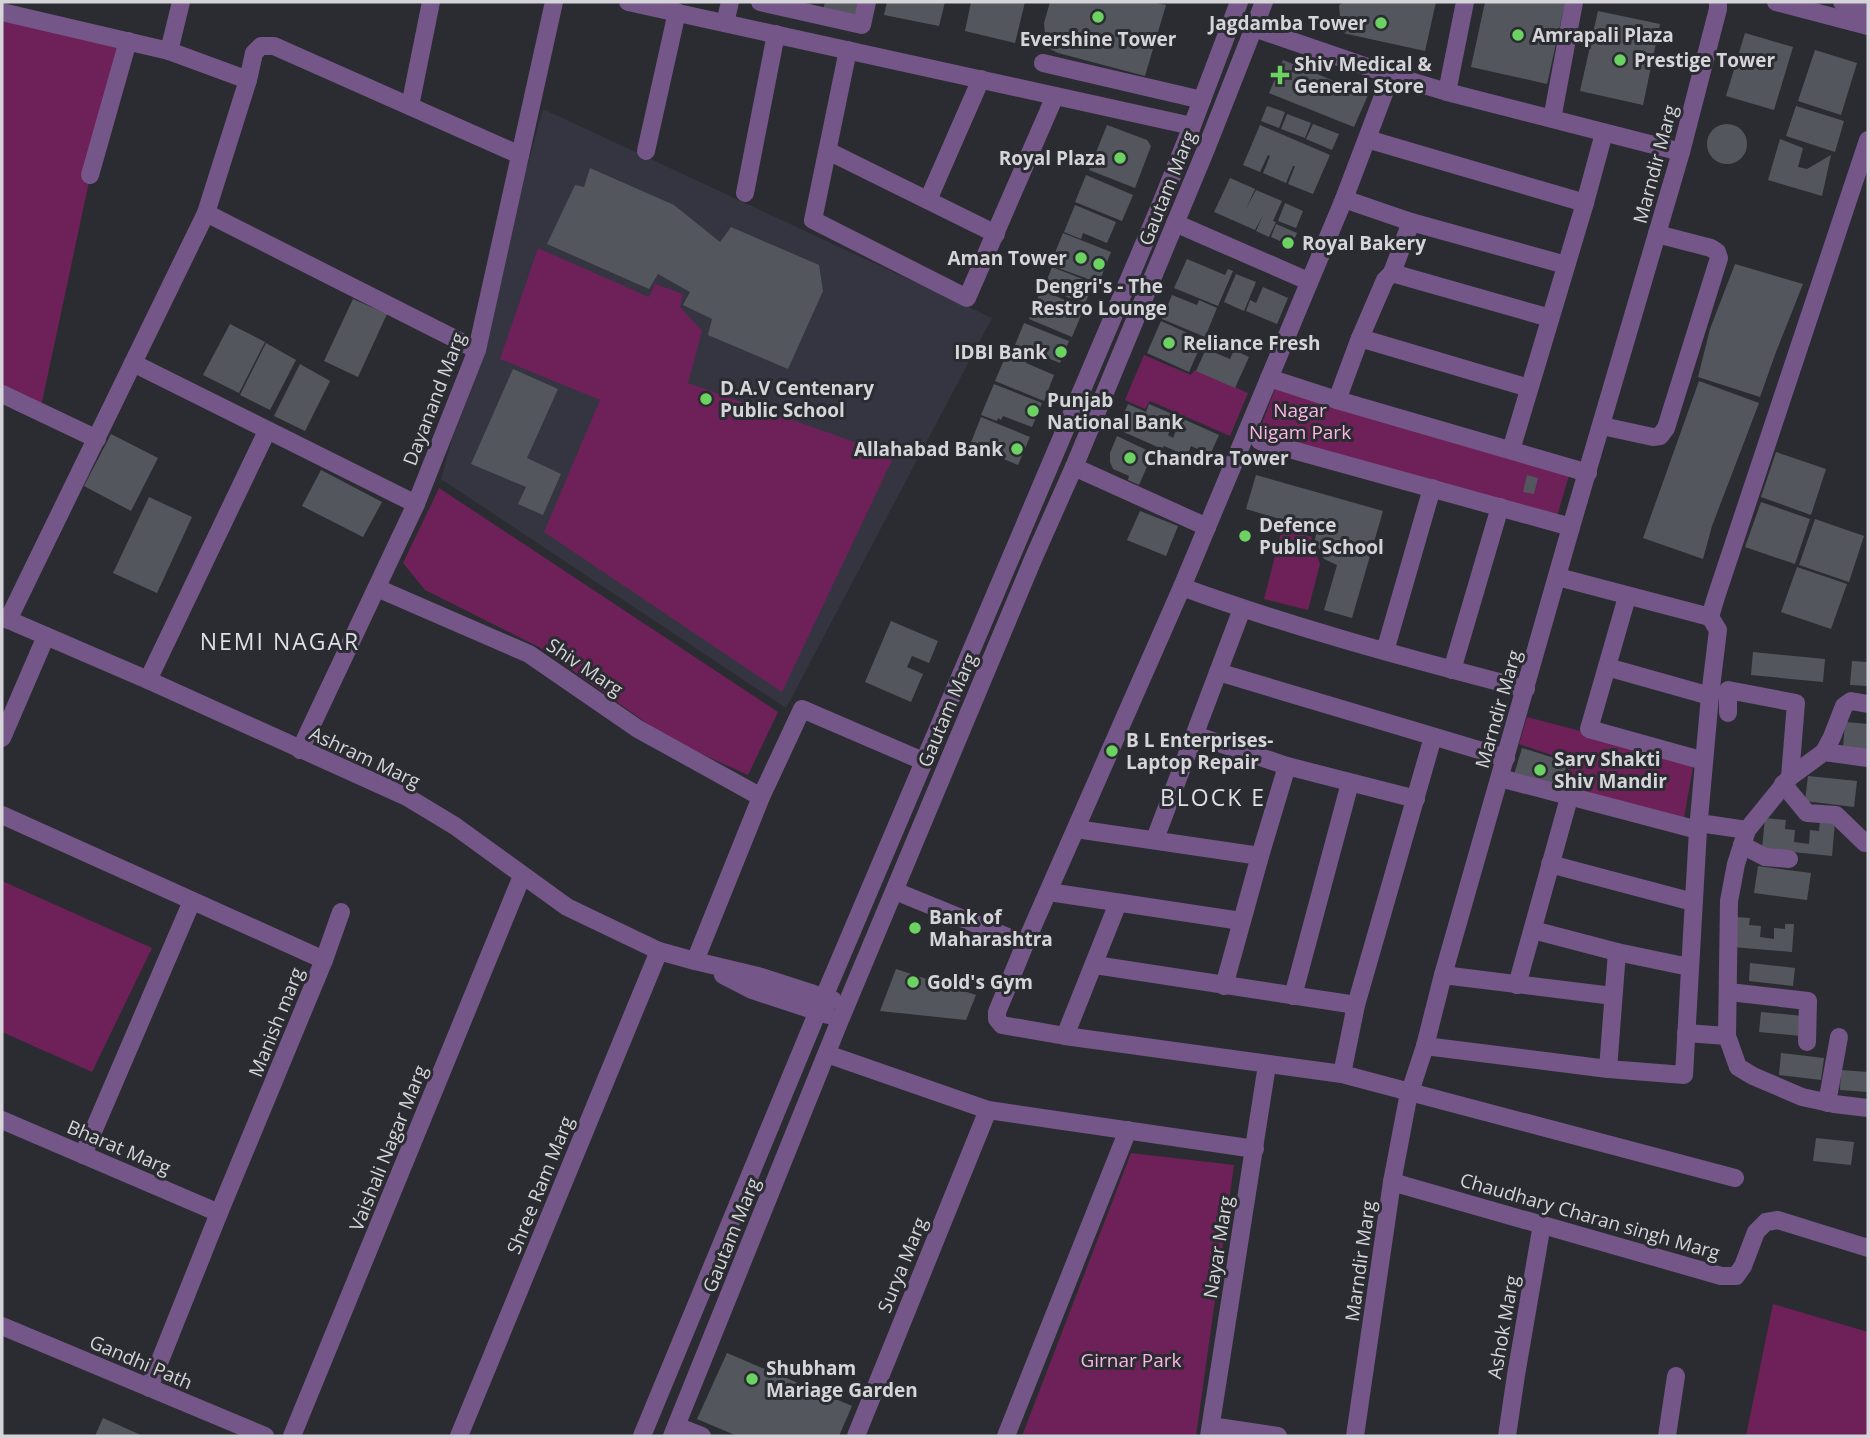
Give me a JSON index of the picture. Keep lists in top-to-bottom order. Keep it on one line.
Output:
{"streets":{"street":["Marndir Marg","Gautam Marg","Dayanand Marg","Shiv Marg","Ashram Marg","Manish marg","Bharat Marg","Vaishali Nagar Marg","Shree Ram Marg","Chaudhary Charan singh Marg","Nayar Marg","Surya Marg","Ashok Marg","Gandhi Path"]},"crossings":[["Marndir Marg","Chaudhary Charan singh Marg"],["Gautam Marg","Ashram Marg"],["Dayanand Marg","Shiv Marg"],["Dayanand Marg","Ashram Marg"],["Ashram Marg","Vaishali Nagar Marg"],["Ashram Marg","Shree Ram Marg"],["Manish marg","Bharat Marg"],["Manish marg","Gandhi Path"],["Chaudhary Charan singh Marg","Ashok Marg"]],"districts":["NEMI NAGAR","BLOCK E"],"parks":["Nagar Nigam Park","Girnar Park"],"places":{"other":["Evershine Tower","Jagdamba Tower","Amrapali Plaza","Prestige Tower","Royal Plaza","Royal Bakery","Aman Tower","Dengri's - The Restro Lounge","Reliance Fresh","IDBI Bank","D.A.V Centenary Public School","Punjab National Bank","Allahabad Bank","Chandra Tower","Defence Public School","B L Enterprises- Laptop Repair","Sarv Shakti Shiv Mandir","Bank of Maharashtra","Gold's Gym","Shubham Mariage Garden"],"health":["Shiv Medical & General Store"]}}
